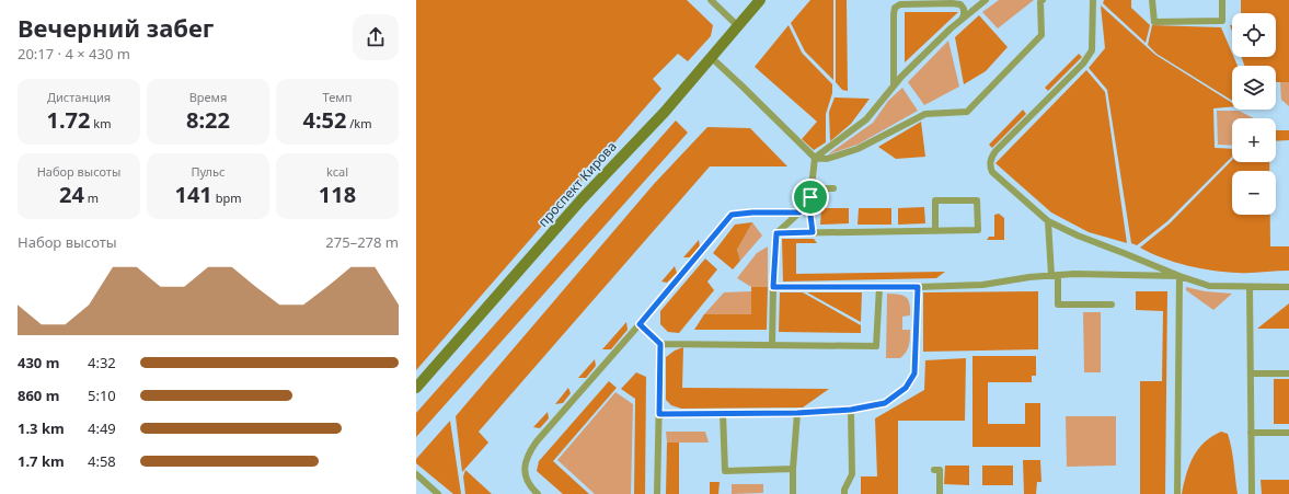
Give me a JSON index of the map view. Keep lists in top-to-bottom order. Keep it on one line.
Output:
{"streets":{"main road":["проспект Кирова"]},"page":{"heading":["Вечерний забег","20:17 · 4 × 430 m"],"map_buttons":["+","−"],"stats":[["Дистанция","1.72 km"],["Время","8:22"],["Темп","4:52 /km"],["Набор высоты","24 m"],["Пульс","141 bpm"],["kcal","118"]],"chart":["Набор высоты","275–278 m"],"list":[{"name":"430 m","note":"4:32"},{"name":"860 m","note":"5:10"},{"name":"1.3 km","note":"4:49"},{"name":"1.7 km","note":"4:58"}]}}
